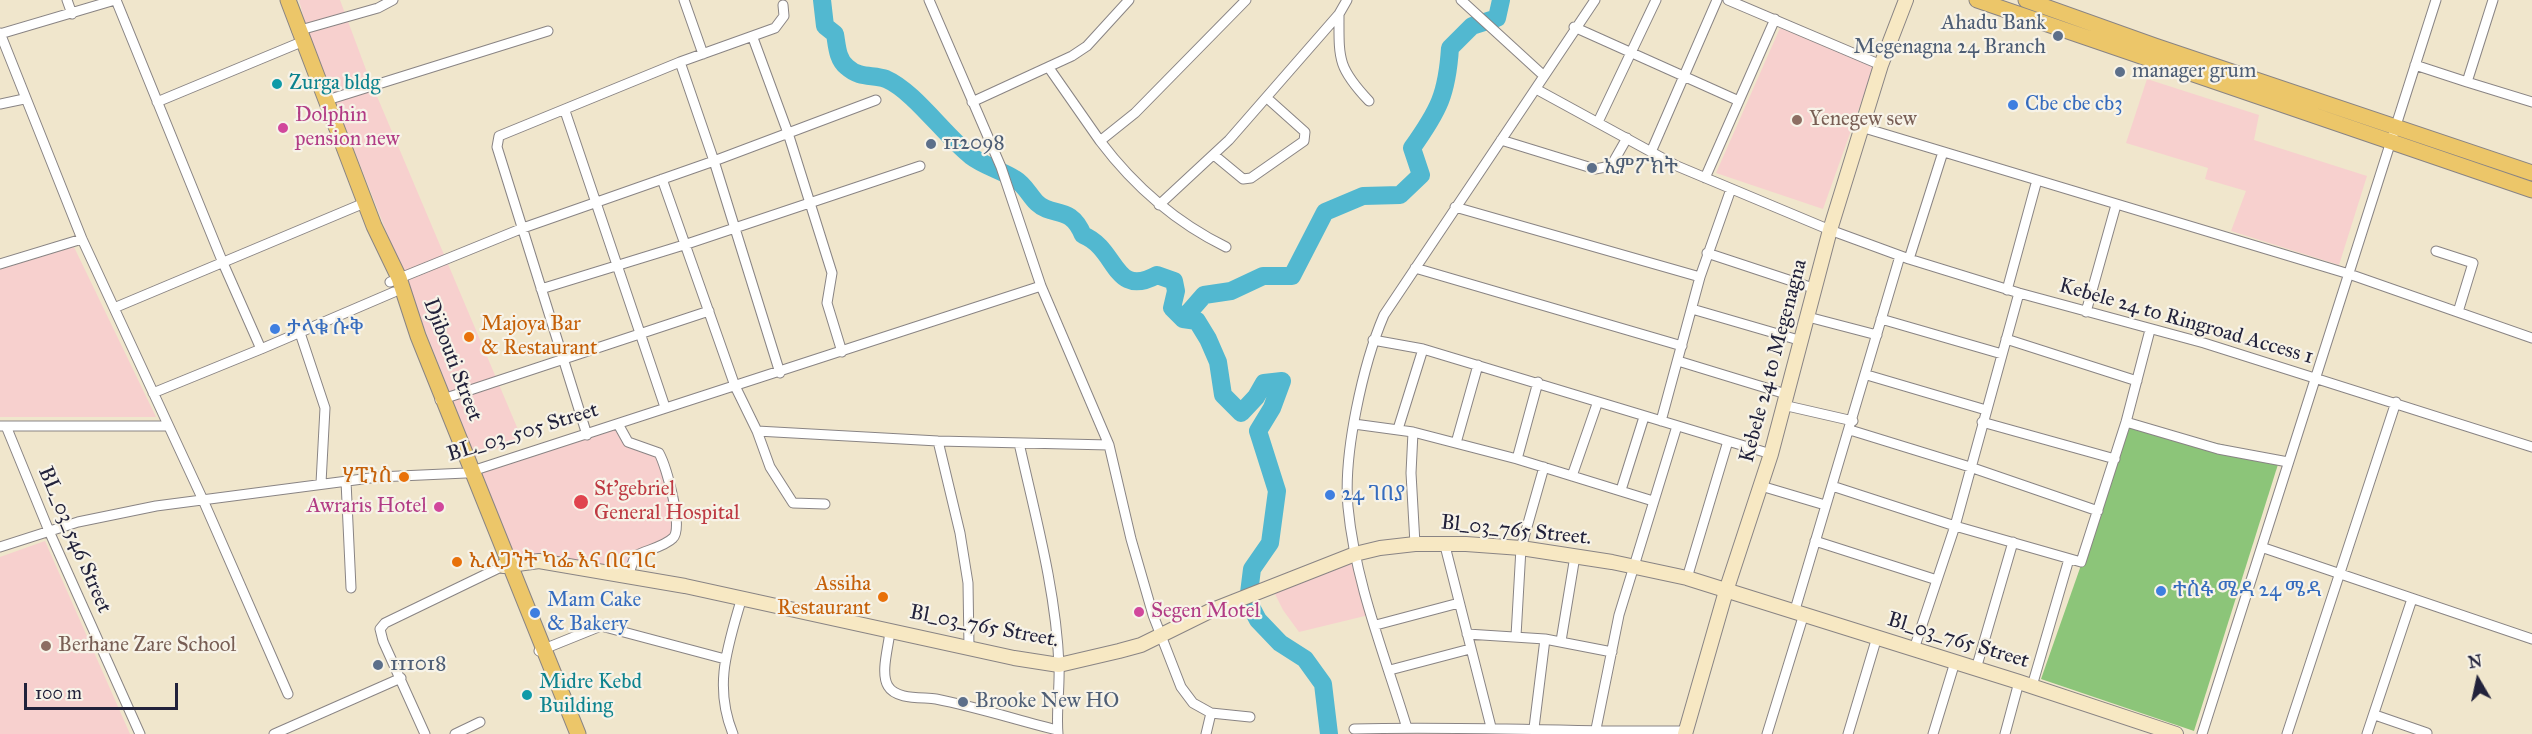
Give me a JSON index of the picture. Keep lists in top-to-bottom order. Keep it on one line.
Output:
{"streets":{"main road":["Djibouti Street"],"street":["Kebele 24 to Ringroad Access 1","Kebele 24 to Megenagna","BL_03_505 Street","Bl_03_765 Street.","BL_03_546 Street","Bl_03_765 Street"]},"crossings":[["Kebele 24 to Ringroad Access 1","Kebele 24 to Megenagna"],["Djibouti Street","BL_03_505 Street"],["Djibouti Street","Bl_03_765 Street."],["Kebele 24 to Megenagna","Bl_03_765 Street."],["Kebele 24 to Megenagna","Bl_03_765 Street"],["BL_03_505 Street","BL_03_546 Street"],["Bl_03_765 Street.","Bl_03_765 Street"]],"places":["Ahadu Bank Megenagna 24 Branch","manager grum","Zurga bldg","Cbe cbe cb3","Yenegew sew","Dolphin pension new","112098","ኢምፖክት","ታላቁ ሱቅ","Majoya Bar & Restaurant","ሃፒነስ","24 ገበያ","St'gebriel General Hospital","Awraris Hotel","ኢለጋንት ካፌ እና በርገር","ተስፋ ሜዳ 24 ሜዳ","Assiha Restaurant","Segen Motel","Mam Cake & Bakery","Berhane Zare School","111018","Midre Kebd Building","Brooke New HO"],"scale_bar":"100 m","north":"top"}
